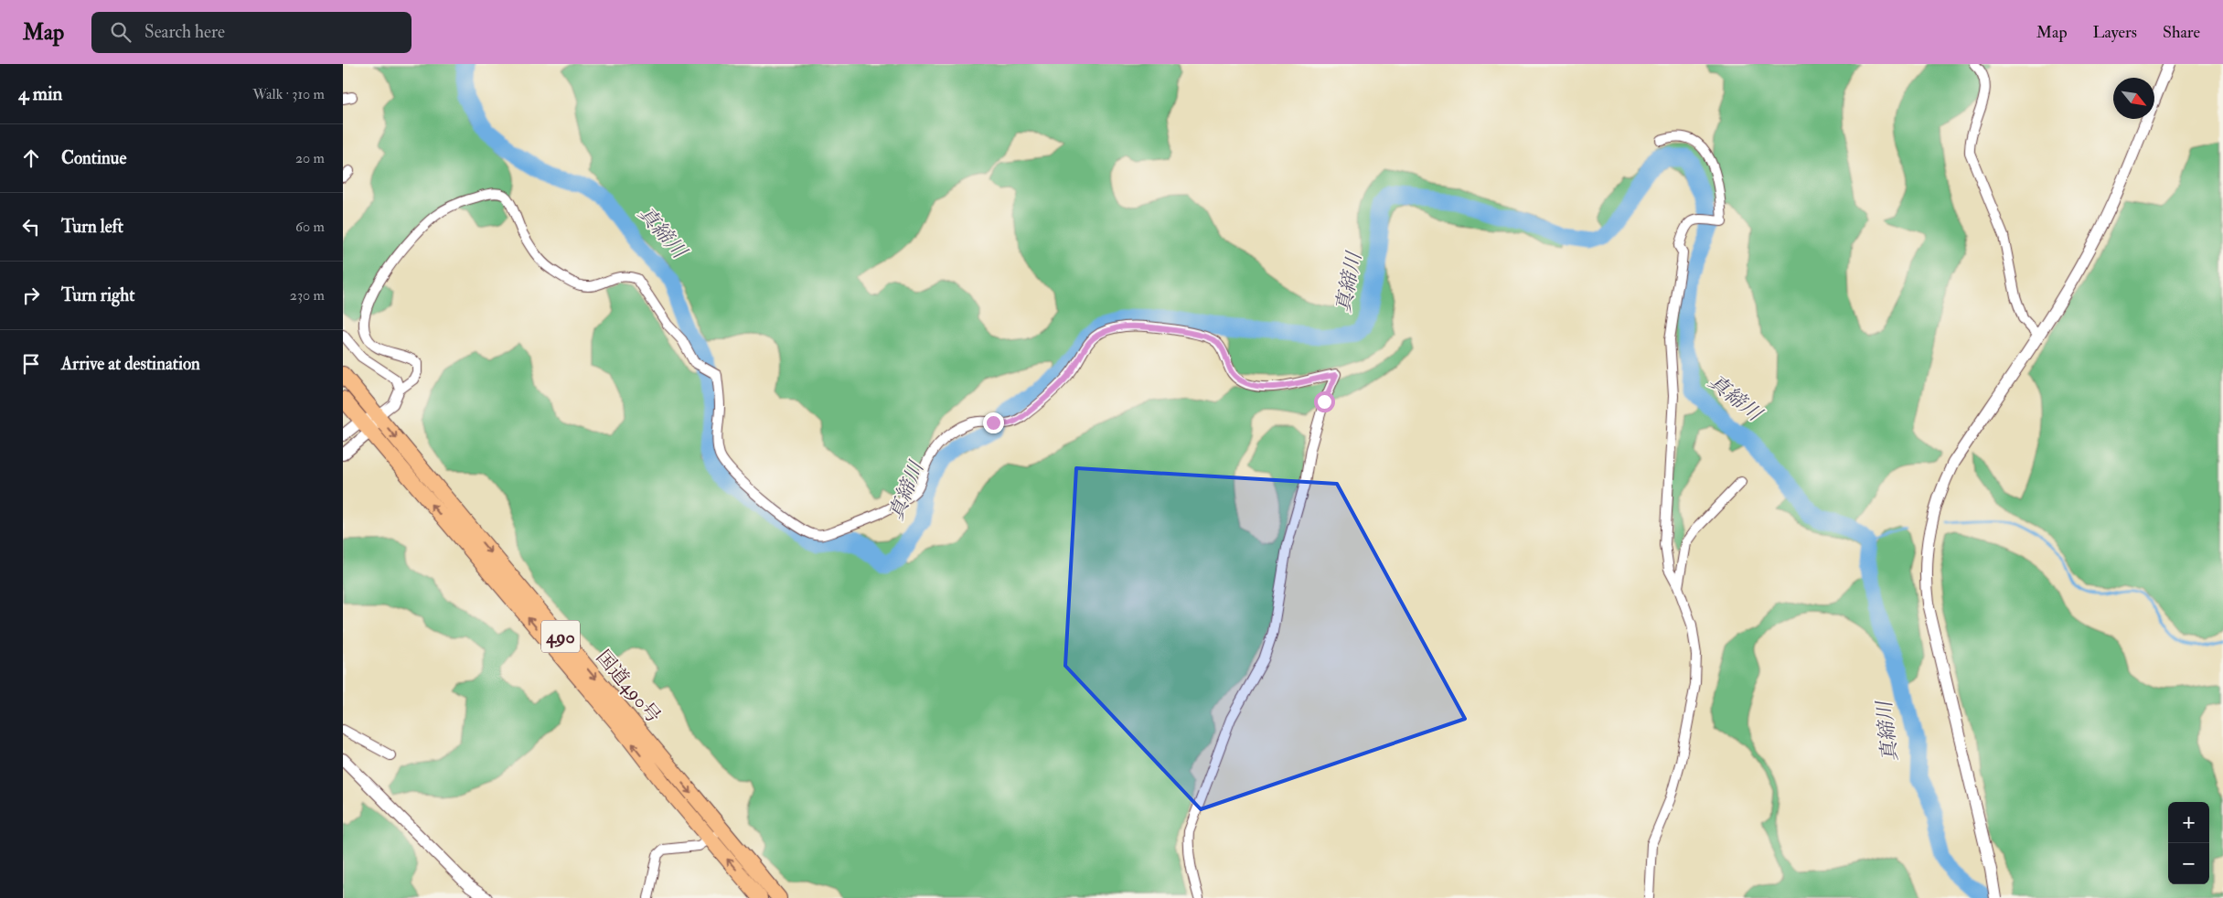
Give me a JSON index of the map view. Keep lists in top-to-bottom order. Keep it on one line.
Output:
{"streets":{"highway":["490","国道490号"]},"water":["真締川"],"north":"bottom right","page":{"header":"Map","search":"Search here","nav":["Map","Layers","Share"],"heading":["4 min","Walk · 310 m"],"list":[["Continue","20 m"],["Turn left","60 m"],["Turn right","230 m"],"Arrive at destination"],"map_buttons":["+","−"]}}
